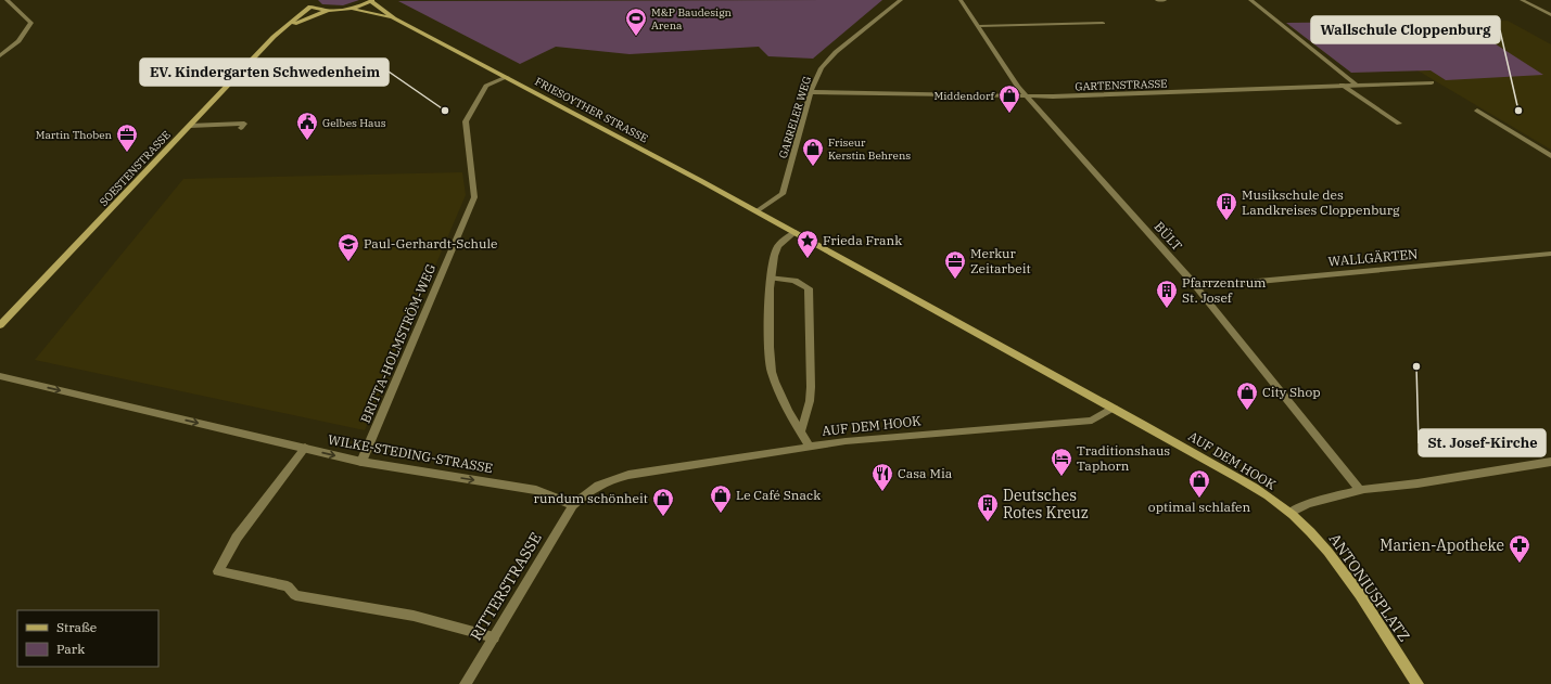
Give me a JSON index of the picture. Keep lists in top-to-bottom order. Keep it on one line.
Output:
{"streets":{"street":["GARTENSTRASSE","FRIESOYTHER STRASSE","GARRELER WEG","SOESTENSTRASSE","BÜLT","WALLGÄRTEN","BRITTA-HOLMSTRÖM-WEG","AUF DEM HOOK","WILKE-STEDING-STRASSE","RITTERSTRASSE","ANTONIUSPLATZ"]},"crossings":[["GARTENSTRASSE","GARRELER WEG"],["GARTENSTRASSE","BÜLT"],["FRIESOYTHER STRASSE","GARRELER WEG"],["FRIESOYTHER STRASSE","SOESTENSTRASSE"],["FRIESOYTHER STRASSE","BRITTA-HOLMSTRÖM-WEG"],["FRIESOYTHER STRASSE","AUF DEM HOOK"],["BÜLT","WALLGÄRTEN"],["BRITTA-HOLMSTRÖM-WEG","WILKE-STEDING-STRASSE"],["AUF DEM HOOK","ANTONIUSPLATZ"],["WILKE-STEDING-STRASSE","RITTERSTRASSE"]],"one_way":["WILKE-STEDING-STRASSE"],"places":{"sports":["M&P Baudesign Arena"],"other":["EV. Kindergarten Schwedenheim","Wallschule Cloppenburg","St. Josef-Kirche"],"shop":["Middendorf","Friseur Kerstin Behrens","City Shop","optimal schlafen","Le Café Snack","rundum schönheit"],"public building":["Gelbes Haus"],"office":["Martin Thoben","Merkur Zeitarbeit"],"building":["Musikschule des Landkreises Cloppenburg","Pfarrzentrum St. Josef","Deutsches Rotes Kreuz"],"place":["Frieda Frank"],"school or university":["Paul-Gerhardt-Schule"],"hotel":["Traditionshaus Taphorn"],"restaurant":["Casa Mia"],"pharmacy":["Marien-Apotheke"]},"legend":["Straße","Park"]}
